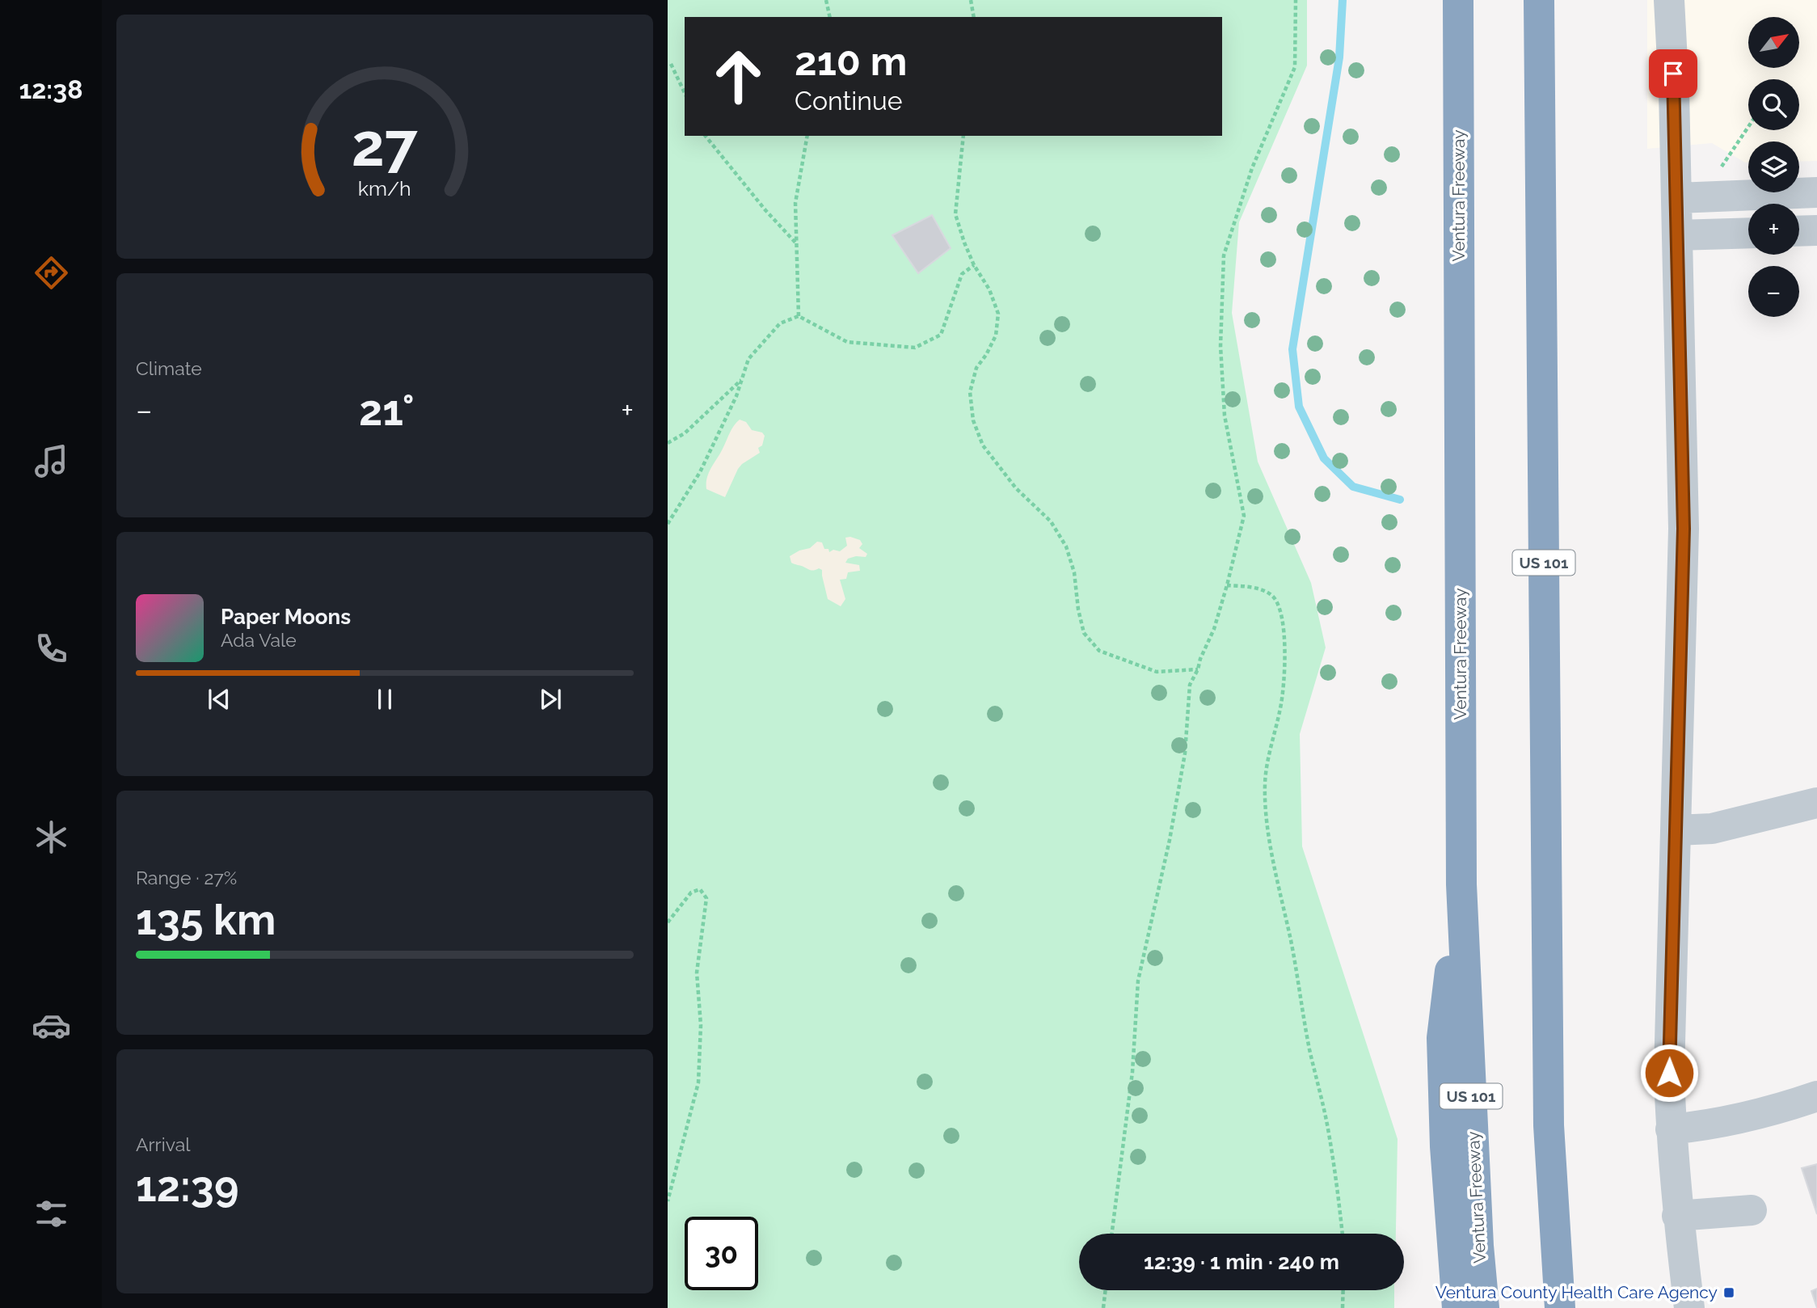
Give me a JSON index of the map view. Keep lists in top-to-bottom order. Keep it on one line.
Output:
{"streets":{"highway":["Ventura Freeway","US 101"]},"places":{"transit":["Ventura County Health Care Agency"]},"north":"top right","page":{"tabs":"12:38","map_buttons":["+","−"],"turn":["210 m","Continue"],"tile":["Climate",["Range · 27%","135 km"],["Arrival","12:39"]],"heat":["−","21°","+"],"song":["Paper Moons","Ada Vale"],"limit":"30","trip":"12:39 · 1 min · 240 m","gauge":["27","km/h"]}}
